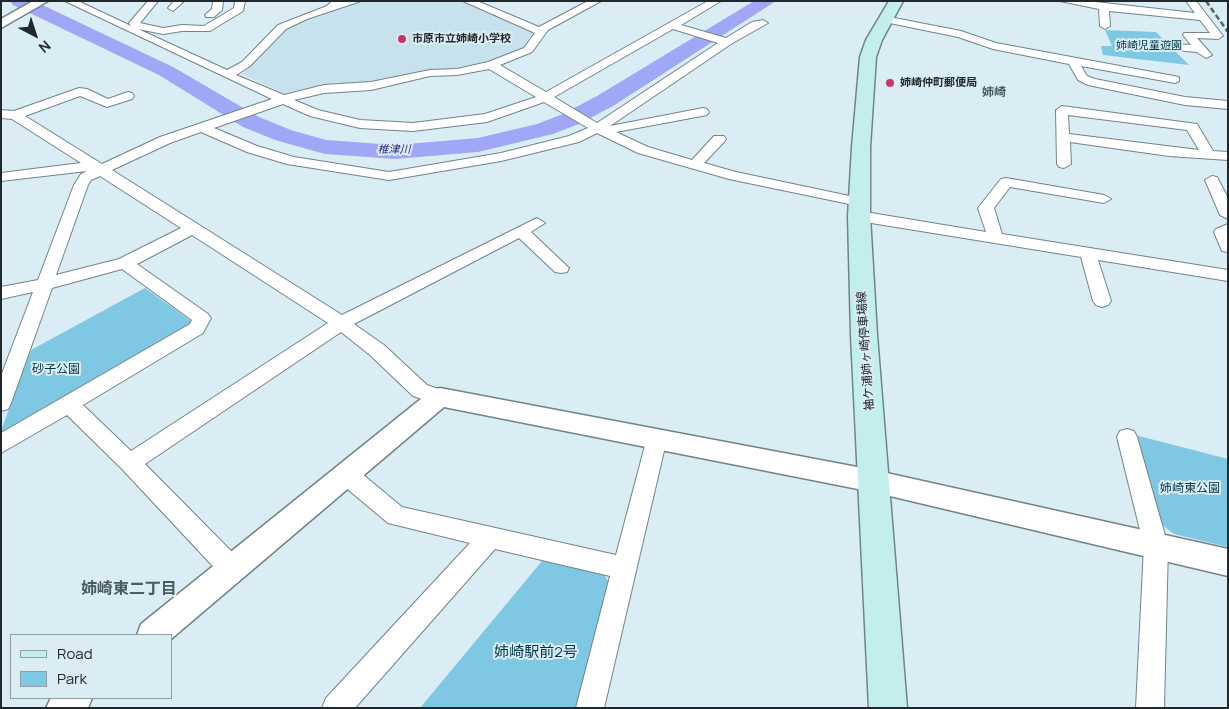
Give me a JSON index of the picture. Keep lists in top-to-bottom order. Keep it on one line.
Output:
{"streets":{"main road":["袖ケ浦姉ヶ崎停車場線"]},"districts":["姉崎","姉崎東二丁目"],"water":["椎津川"],"parks":["姉崎児童遊園","砂子公園","姉崎東公園","姉崎駅前2号"],"places":["市原市立姉崎小学校","姉崎仲町郵便局"],"legend":["Road","Park"],"north":"bottom right"}
